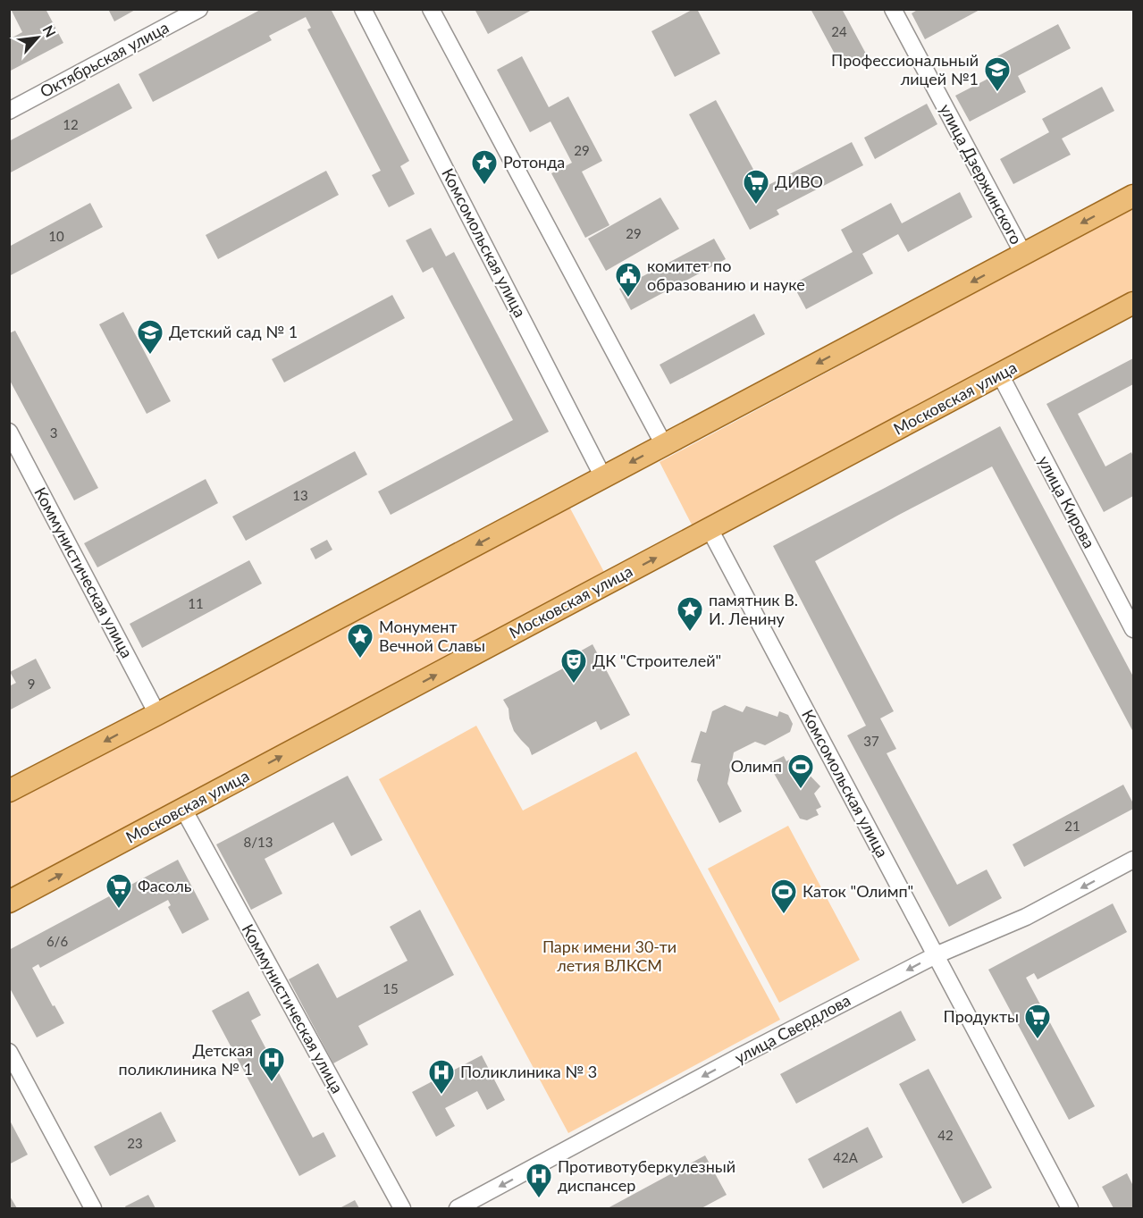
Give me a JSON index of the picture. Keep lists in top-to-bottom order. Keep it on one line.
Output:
{"streets":{"main road":["Московская улица"],"street":["Октябрьская улица","улица Дзержинского","Комсомольская улица","улица Кирова","Коммунистическая улица","улица Свердлова"]},"crossings":[["Комсомольская улица","Московская улица"],["Комсомольская улица","улица Свердлова"],["Московская улица","улица Кирова"],["Московская улица","Коммунистическая улица"]],"one_way":["улица Свердлова"],"parks":["Парк имени 30-ти летия ВЛКСМ"],"places":{"school or university":["Профессиональный лицей №1","Детский сад № 1"],"place":["Ротонда","памятник В. И. Ленину","Монумент Вечной Славы"],"supermarket":["ДИВО","Фасоль","Продукты"],"public building":["комитет по образованию и науке"],"theatre":["ДК \"Строителей\""],"sports":["Олимп","Каток \"Олимп\""],"hospital":["Детская поликлиника № 1","Поликлиника № 3","Противотуберкулезный диспансер"]},"house_numbers":["24","12","29","29","10","3","13","11","9","37","21","8/13","6/6","15","42","23","42А"],"north":"top right"}
